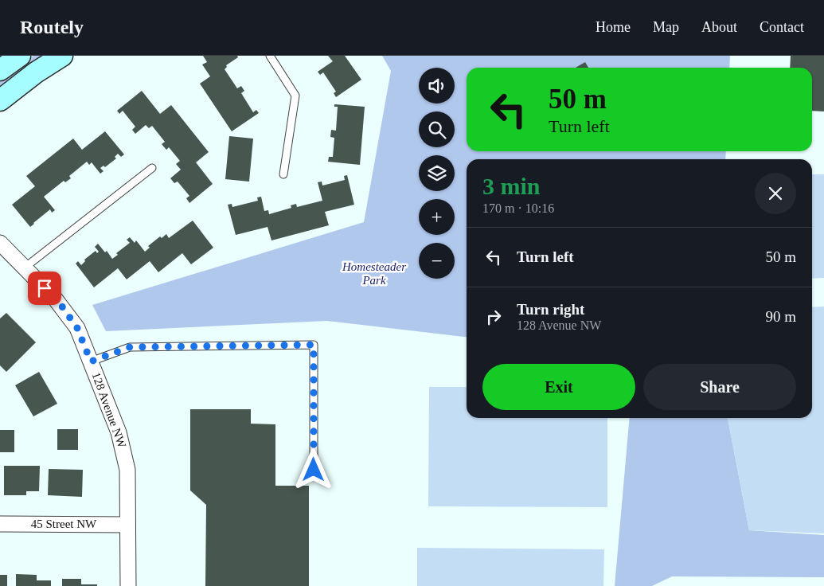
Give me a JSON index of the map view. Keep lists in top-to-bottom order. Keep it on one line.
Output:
{"streets":{"street":["128 Avenue NW","45 Street NW"]},"crossings":[["128 Avenue NW","45 Street NW"]],"parks":["Homesteader Park"],"page":{"header":"Routely","nav":["Home","Map","About","Contact"],"map_buttons":["+","−"],"turn":["50 m","Turn left"],"heading":["3 min","170 m · 10:16"],"list":[{"name":"Turn left","value":"50 m"},{"name":"Turn right","note":"128 Avenue NW","value":"90 m"}],"buttons":["Exit","Share"]}}
